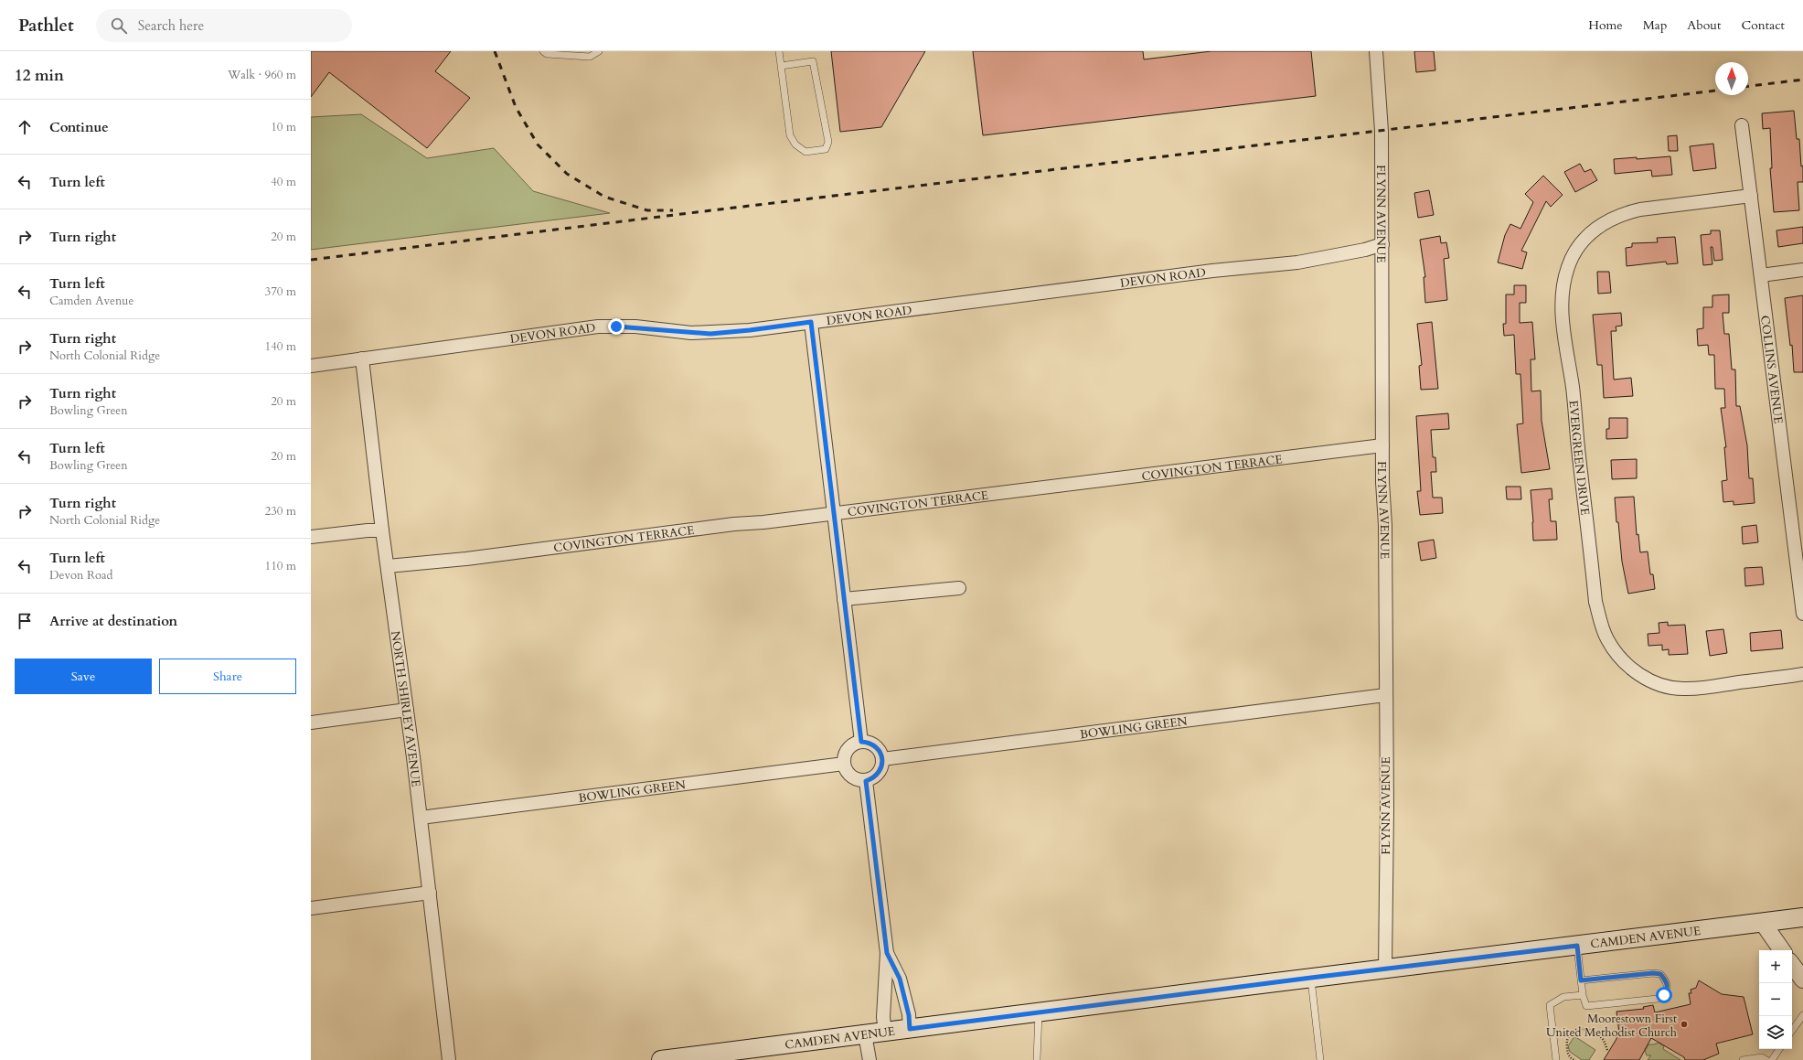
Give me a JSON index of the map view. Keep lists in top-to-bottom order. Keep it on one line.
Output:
{"streets":{"main road":["CAMDEN AVENUE"],"street":["FLYNN AVENUE","DEVON ROAD","COLLINS AVENUE","EVERGREEN DRIVE","COVINGTON TERRACE","NORTH SHIRLEY AVENUE","BOWLING GREEN"]},"crossings":[["FLYNN AVENUE","DEVON ROAD"],["FLYNN AVENUE","COVINGTON TERRACE"],["FLYNN AVENUE","BOWLING GREEN"],["FLYNN AVENUE","CAMDEN AVENUE"],["DEVON ROAD","NORTH SHIRLEY AVENUE"],["COLLINS AVENUE","EVERGREEN DRIVE"],["COVINGTON TERRACE","NORTH SHIRLEY AVENUE"],["NORTH SHIRLEY AVENUE","BOWLING GREEN"]],"places":["Moorestown First United Methodist Church"],"north":"top","page":{"header":"Pathlet","search":"Search here","nav":["Home","Map","About","Contact"],"heading":["12 min","Walk · 960 m"],"list":[["Continue","10 m"],["Turn left","40 m"],["Turn right","20 m"],["Turn left","Camden Avenue","370 m"],["Turn right","North Colonial Ridge","140 m"],["Turn right","Bowling Green","20 m"],["Turn left","Bowling Green","20 m"],["Turn right","North Colonial Ridge","230 m"],["Turn left","Devon Road","110 m"],"Arrive at destination"],"buttons":["Save","Share"],"map_buttons":["+","−"]}}
